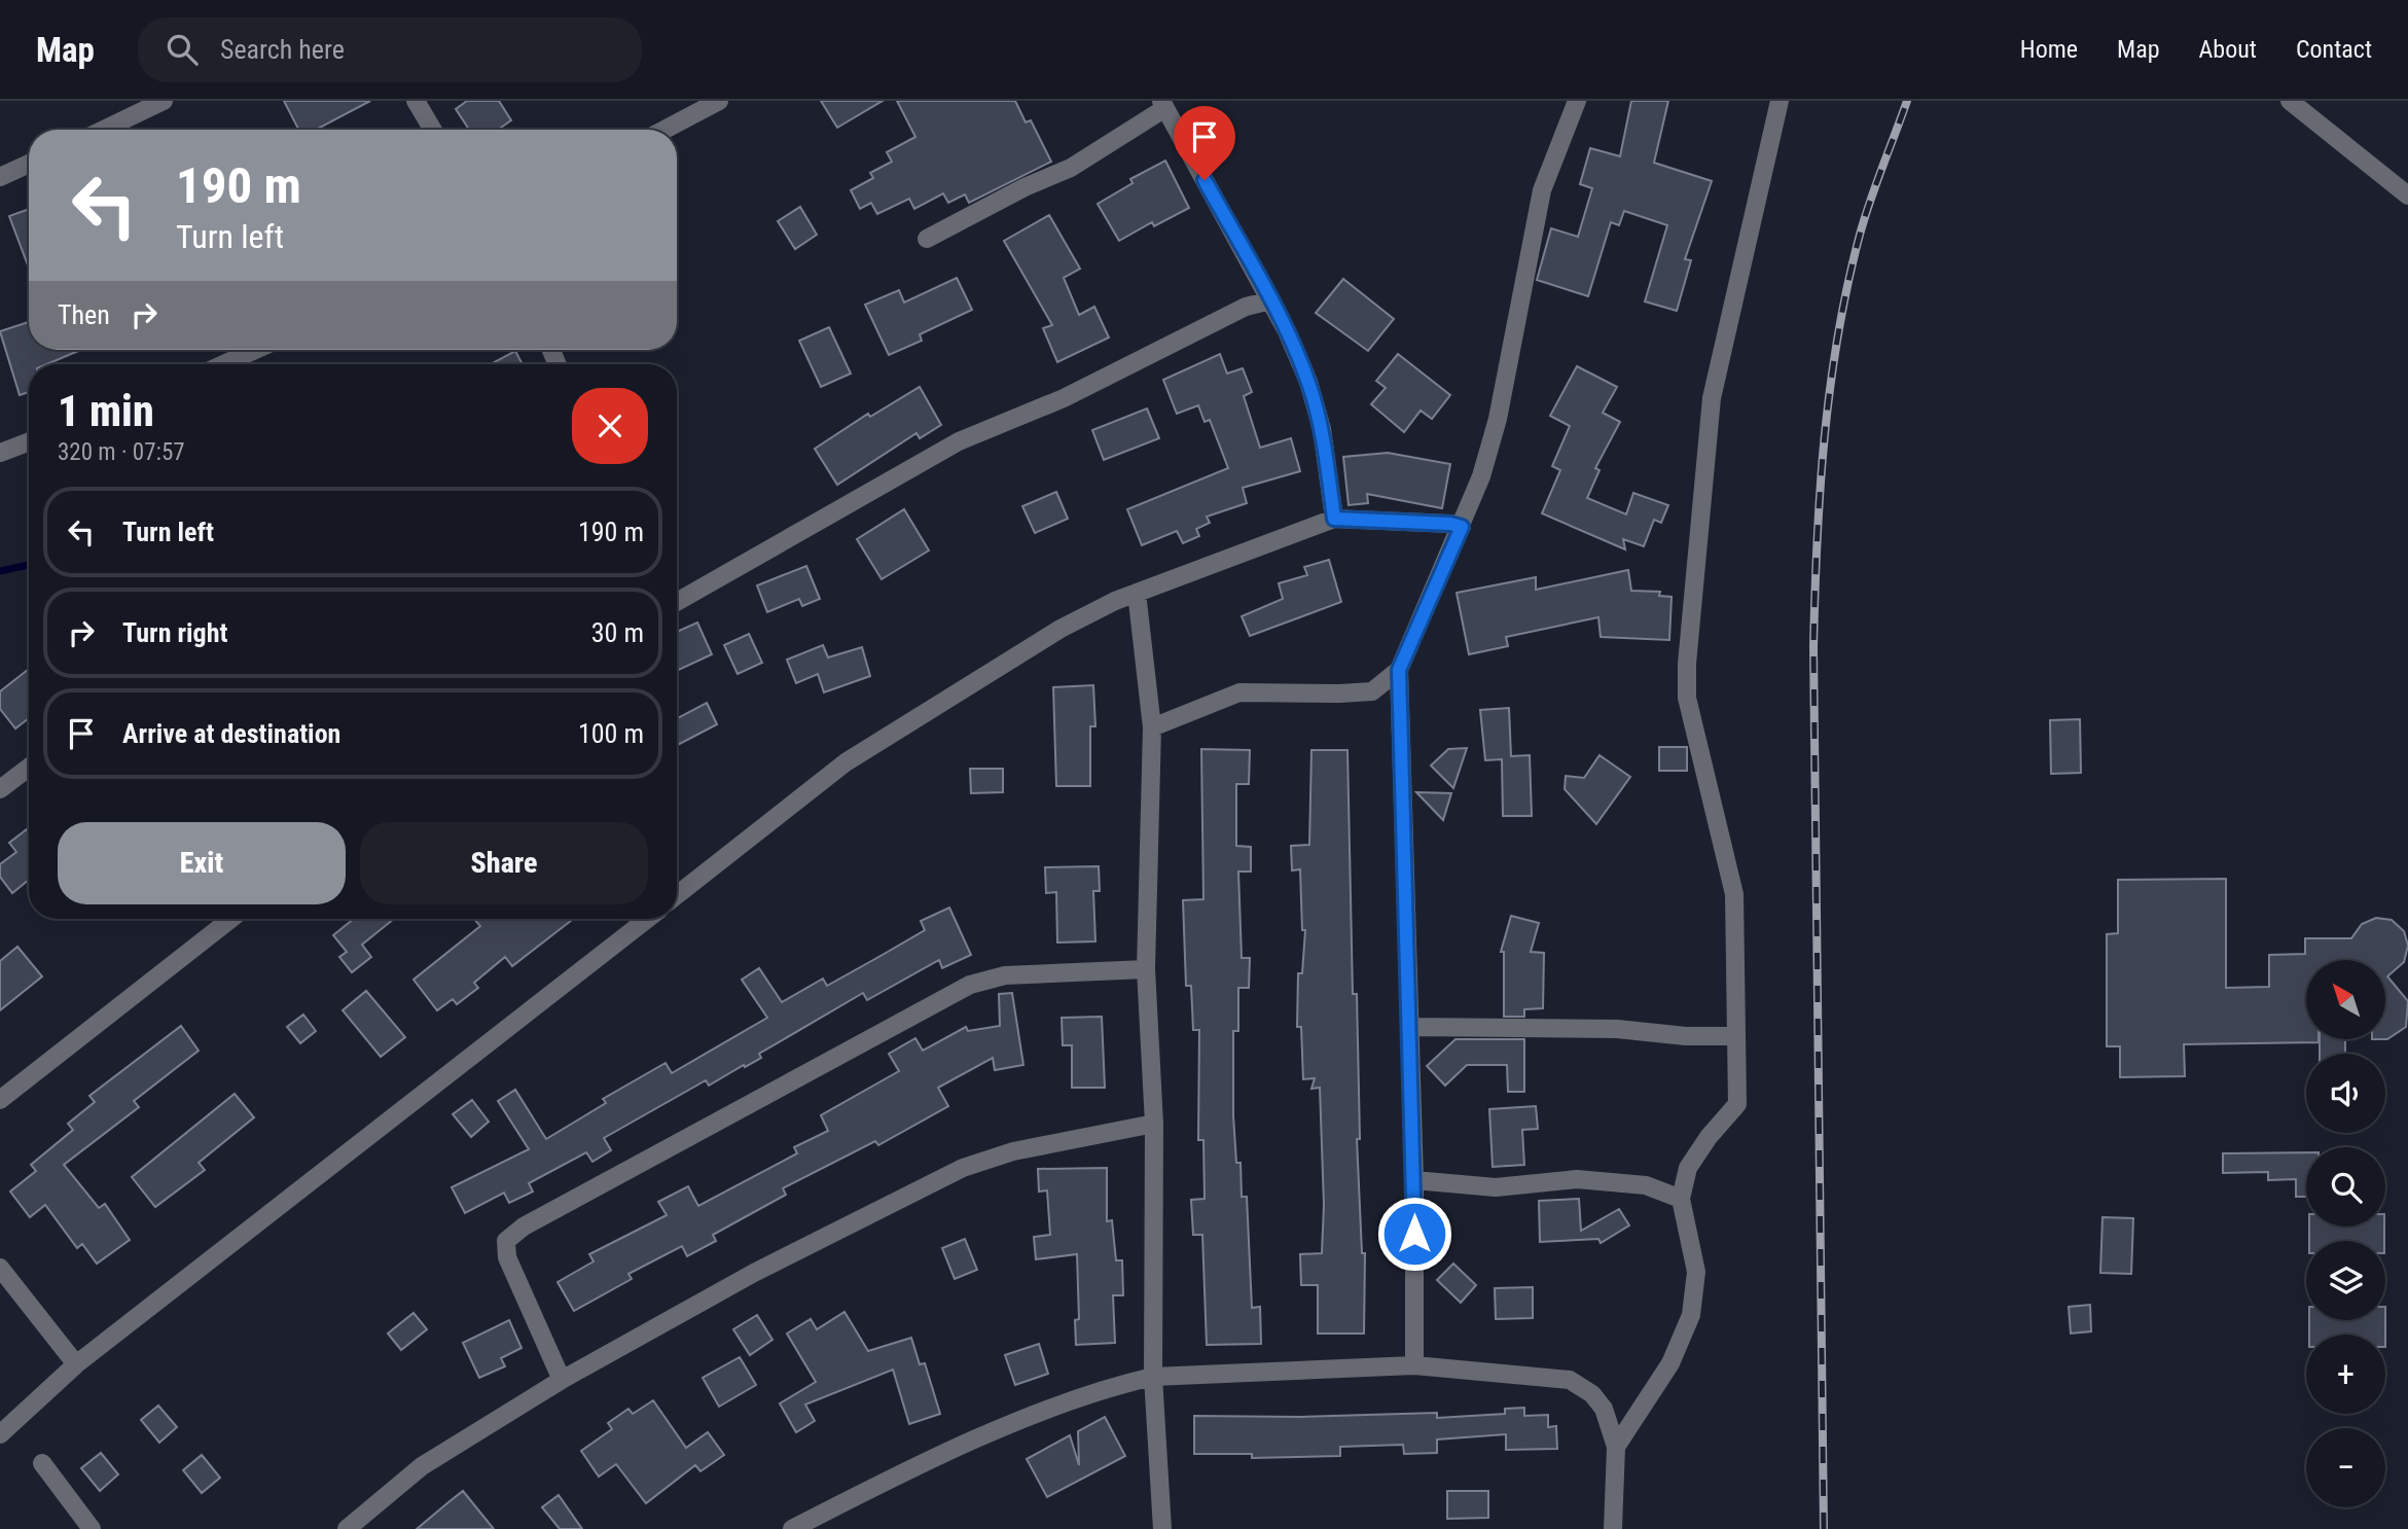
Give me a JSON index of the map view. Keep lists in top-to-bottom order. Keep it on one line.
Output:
{"north":"top left","page":{"header":"Map","search":"Search here","nav":["Home","Map","About","Contact"],"turn":["190 m","Turn left"],"then":"Then","heading":["1 min","320 m · 07:57"],"list":[{"name":"Turn left","value":"190 m"},{"name":"Turn right","value":"30 m"},{"name":"Arrive at destination","value":"100 m"}],"buttons":["Exit","Share"],"map_buttons":["+","−"]}}
